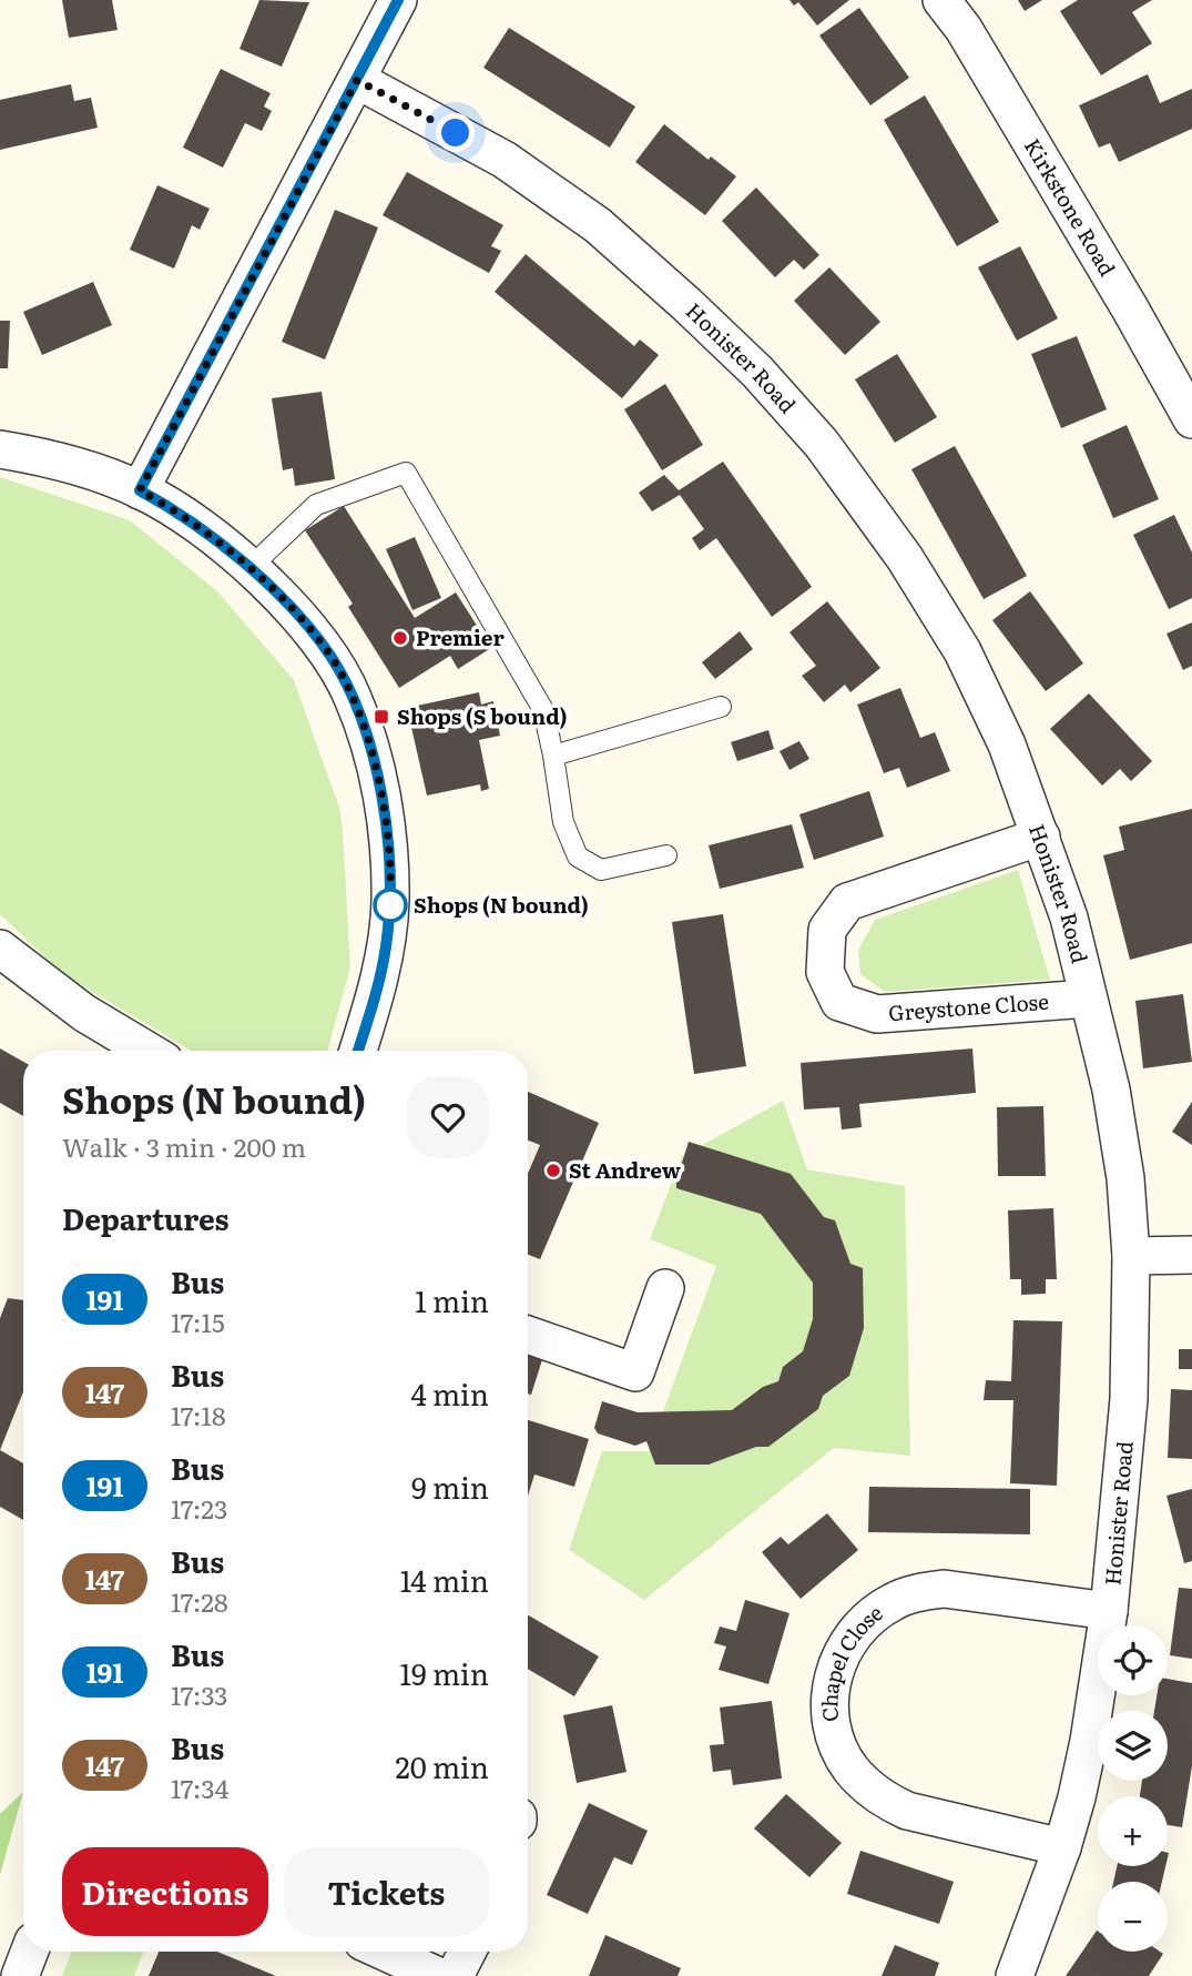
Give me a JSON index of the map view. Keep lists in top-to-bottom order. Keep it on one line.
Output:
{"streets":{"street":["Kirkstone Road","Honister Road","Greystone Close","Chapel Close"]},"crossings":[["Honister Road","Greystone Close"],["Honister Road","Chapel Close"]],"places":{"other":["Premier","Shops (N bound)","St Andrew"],"transit":["Shops (S bound)"]},"lines":["bus line 191"],"page":{"heading":[["Shops (N bound)","Walk · 3 min · 200 m"],"Departures"],"list":[{"mark":"191","name":"Bus","note":"17:15","value":"1 min"},{"mark":"147","name":"Bus","note":"17:18","value":"4 min"},{"mark":"191","name":"Bus","note":"17:23","value":"9 min"},{"mark":"147","name":"Bus","note":"17:28","value":"14 min"},{"mark":"191","name":"Bus","note":"17:33","value":"19 min"},{"mark":"147","name":"Bus","note":"17:34","value":"20 min"}],"map_buttons":["+","−"],"buttons":["Directions","Tickets"]}}
